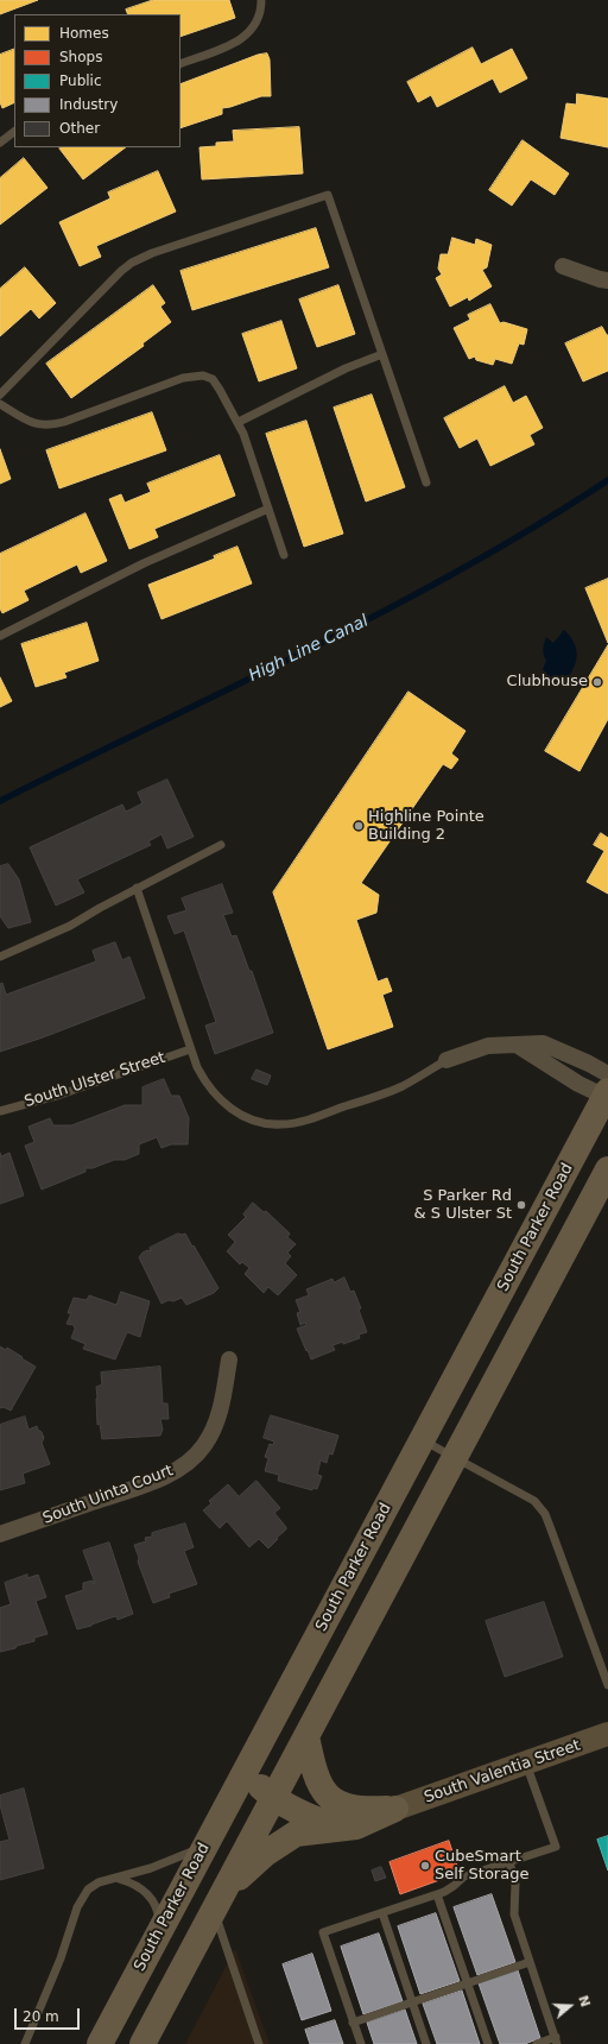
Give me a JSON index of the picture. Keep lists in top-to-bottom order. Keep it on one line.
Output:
{"streets":{"main road":["South Parker Road"],"street":["South Uinta Court","South Valentia Street"],"lane":["South Ulster Street"]},"water":["High Line Canal"],"places":["Clubhouse","Highline Pointe Building 2","S Parker Rd & S Ulster St","CubeSmart Self Storage"],"legend":["Homes","Shops","Public","Industry","Other"],"scale_bar":"20 m","north":"right"}
